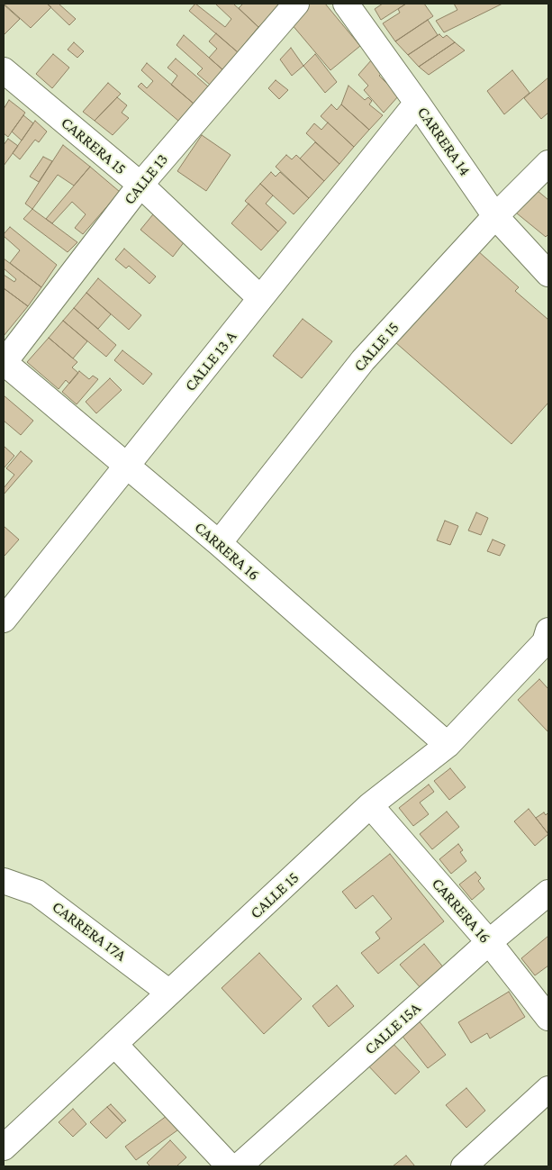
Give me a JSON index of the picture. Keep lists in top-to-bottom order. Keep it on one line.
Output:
{"streets":{"street":["CARRERA 14","CARRERA 15","CALLE 13","CALLE 15","CALLE 13 A","CARRERA 16","CARRERA 17A","CALLE 15A"]},"crossings":[["CARRERA 14","CALLE 15"],["CARRERA 14","CALLE 13 A"],["CARRERA 15","CALLE 13"],["CARRERA 15","CALLE 13 A"],["CALLE 13","CARRERA 16"],["CALLE 15","CARRERA 16"],["CALLE 15","CARRERA 17A"],["CALLE 13 A","CARRERA 16"],["CARRERA 16","CALLE 15A"]]}
